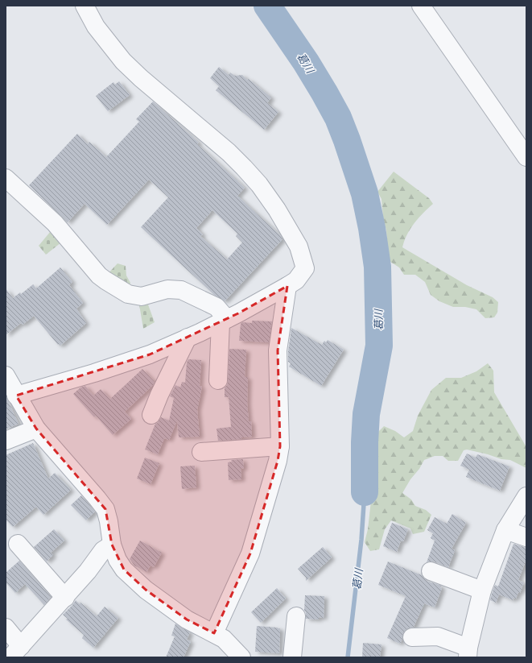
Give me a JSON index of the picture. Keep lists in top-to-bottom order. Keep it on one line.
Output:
{"water":["葛川"]}
